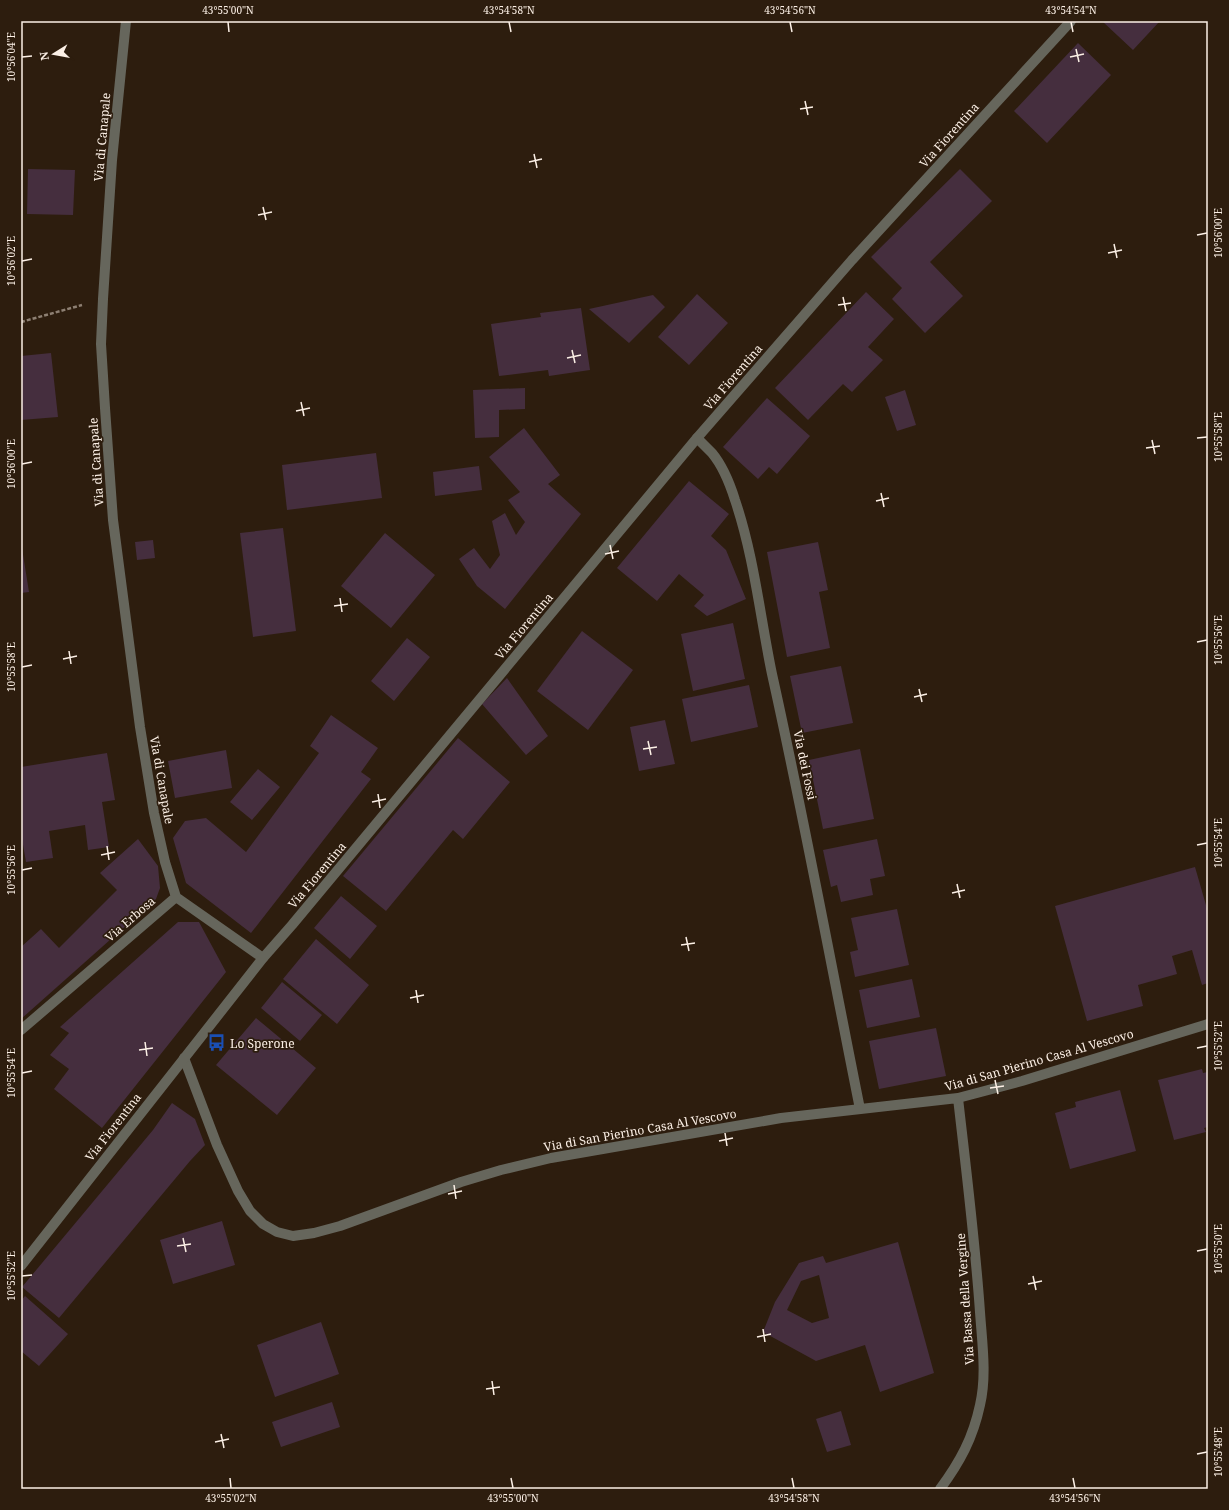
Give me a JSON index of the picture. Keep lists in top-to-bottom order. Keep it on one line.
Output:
{"streets":{"street":["Via Fiorentina","Via di Canapale","Via dei Fossi","Via Erbosa","Via di San Pierino Casa Al Vescovo","Via Bassa della Vergine"]},"crossings":[["Via Fiorentina","Via dei Fossi"],["Via Fiorentina","Via di San Pierino Casa Al Vescovo"],["Via di Canapale","Via Erbosa"],["Via dei Fossi","Via di San Pierino Casa Al Vescovo"],["Via di San Pierino Casa Al Vescovo","Via Bassa della Vergine"]],"places":{"bus stop":["Lo Sperone"]},"north":"left","coordinates":["43°55'00\"N","43°54'58\"N","43°54'56\"N","43°54'54\"N","10°56'04\"E","10°56'00\"E","10°56'02\"E","10°55'58\"E","10°55'56\"E","10°55'54\"E","10°55'52\"E","10°55'50\"E","10°55'48\"E","43°55'02\"N"]}
